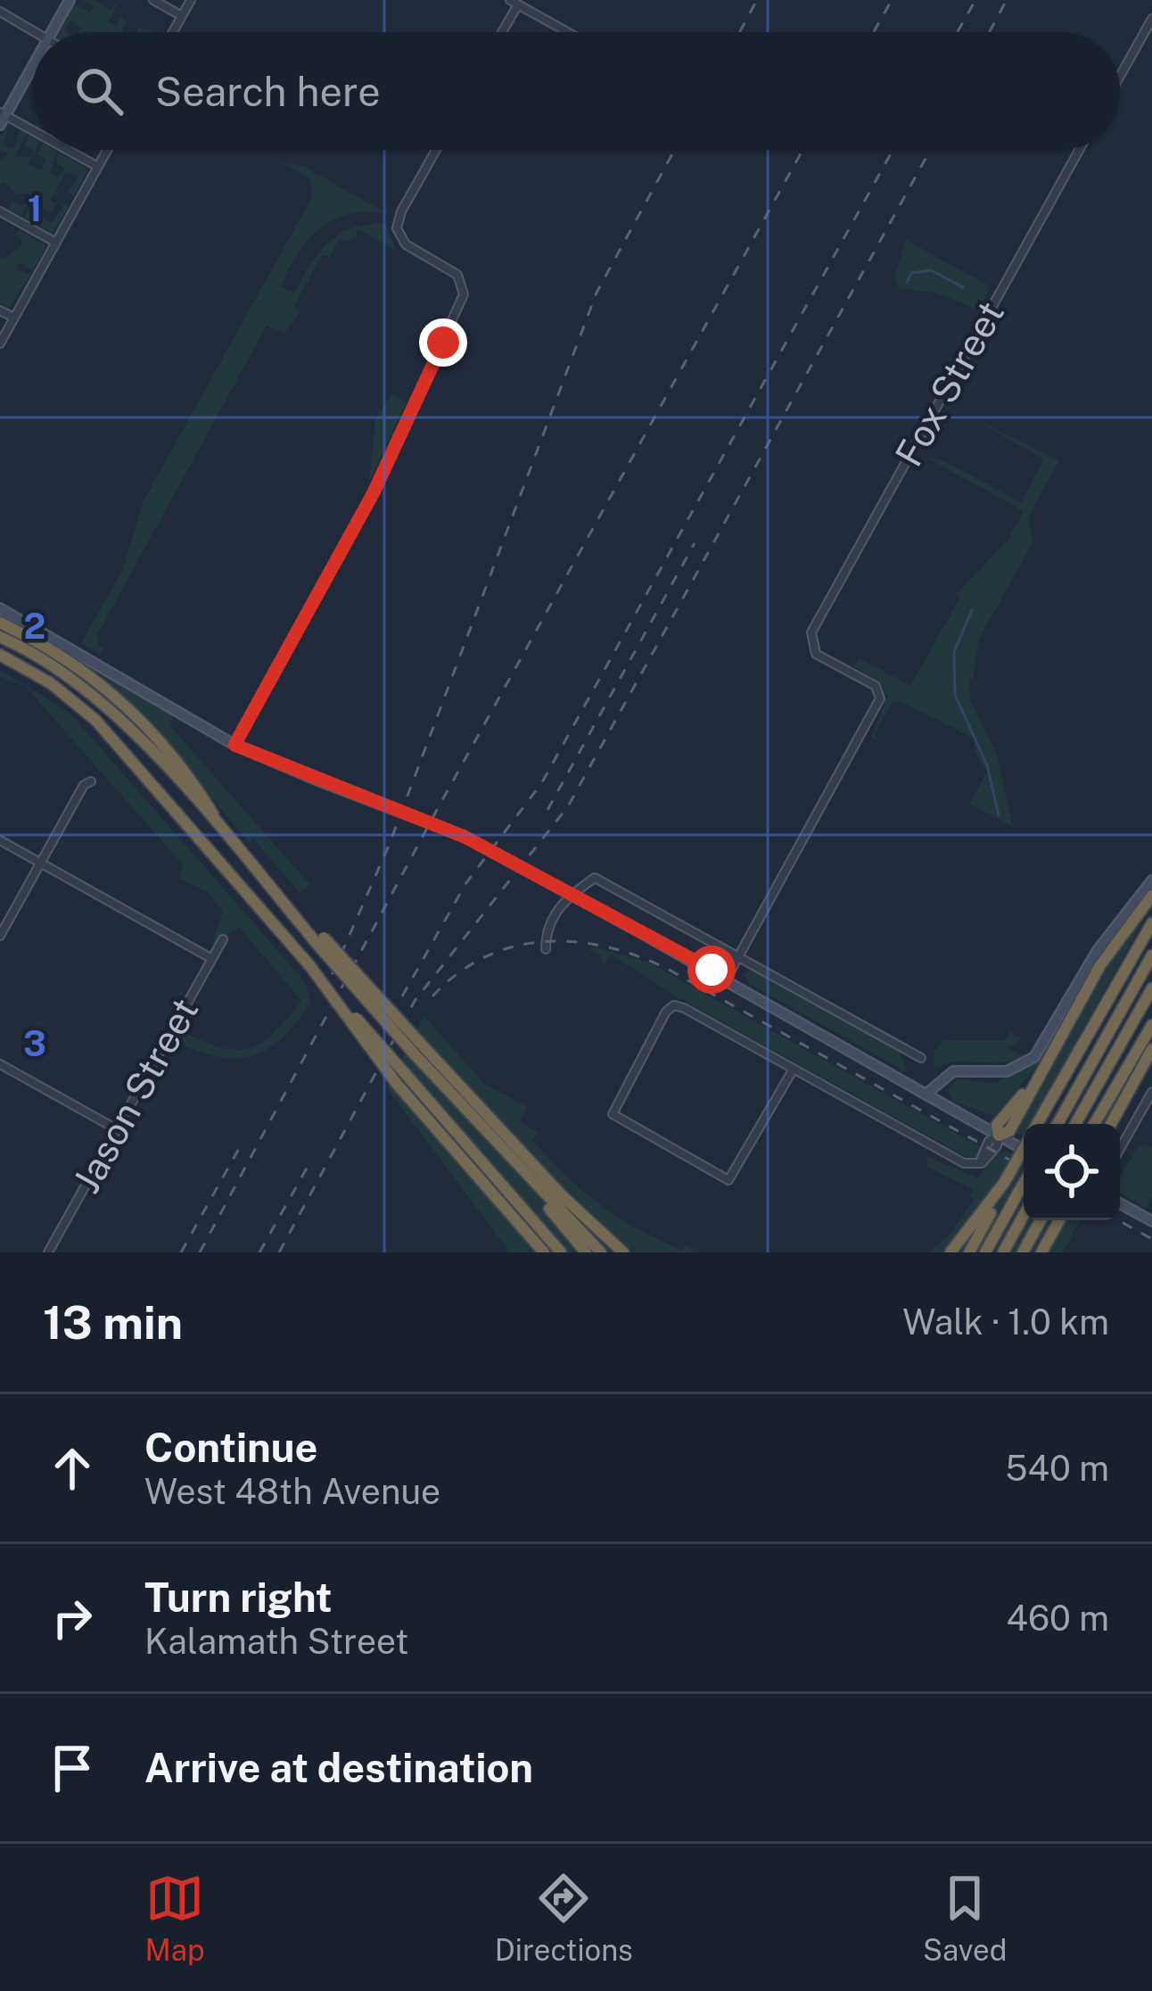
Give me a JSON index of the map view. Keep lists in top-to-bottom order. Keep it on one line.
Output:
{"streets":{"street":["Fox Street","Jason Street"]},"page":{"search":"Search here","heading":["13 min","Walk · 1.0 km"],"list":[["Continue","West 48th Avenue","540 m"],["Turn right","Kalamath Street","460 m"],"Arrive at destination"],"nav":["Map","Directions","Saved"]},"grid":{"rows":["1","2","3"]}}
